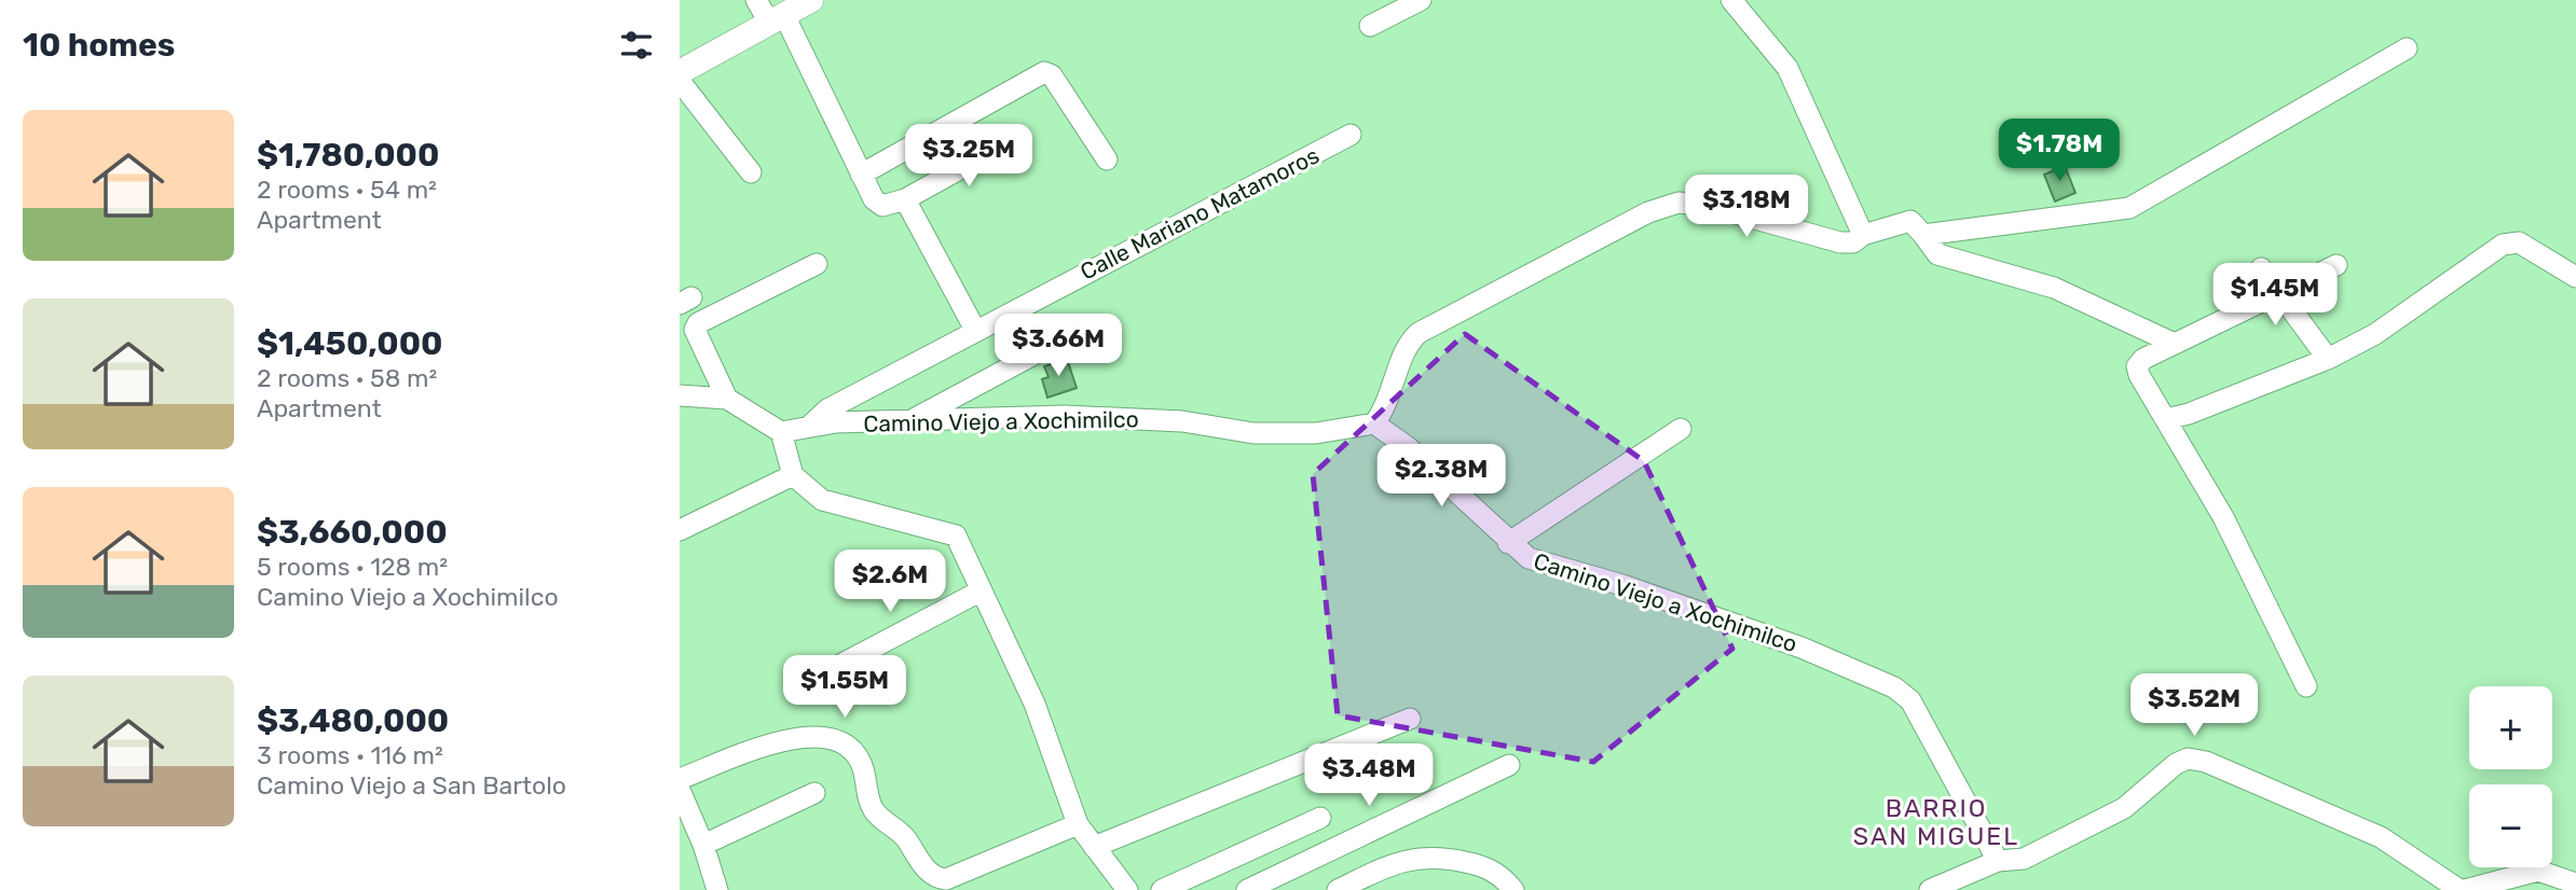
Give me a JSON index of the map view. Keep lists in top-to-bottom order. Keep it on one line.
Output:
{"streets":{"street":["Calle Mariano Matamoros","Camino Viejo a Xochimilco"]},"crossings":[["Calle Mariano Matamoros","Camino Viejo a Xochimilco"]],"districts":["BARRIO SAN MIGUEL"],"page":{"heading":"10 homes","list":[{"name":"$1,780,000","note":"2 rooms · 54 m² · Apartment"},{"name":"$1,450,000","note":"2 rooms · 58 m² · Apartment"},{"name":"$3,660,000","note":"5 rooms · 128 m² · Camino Viejo a Xochimilco"},{"name":"$3,480,000","note":"3 rooms · 116 m² · Camino Viejo a San Bartolo"}],"price":["$1.78M","$3.25M","$3.18M","$1.45M","$3.66M","$2.38M","$2.6M","$1.55M","$3.52M","$3.48M"],"map_buttons":["+","−"]}}
